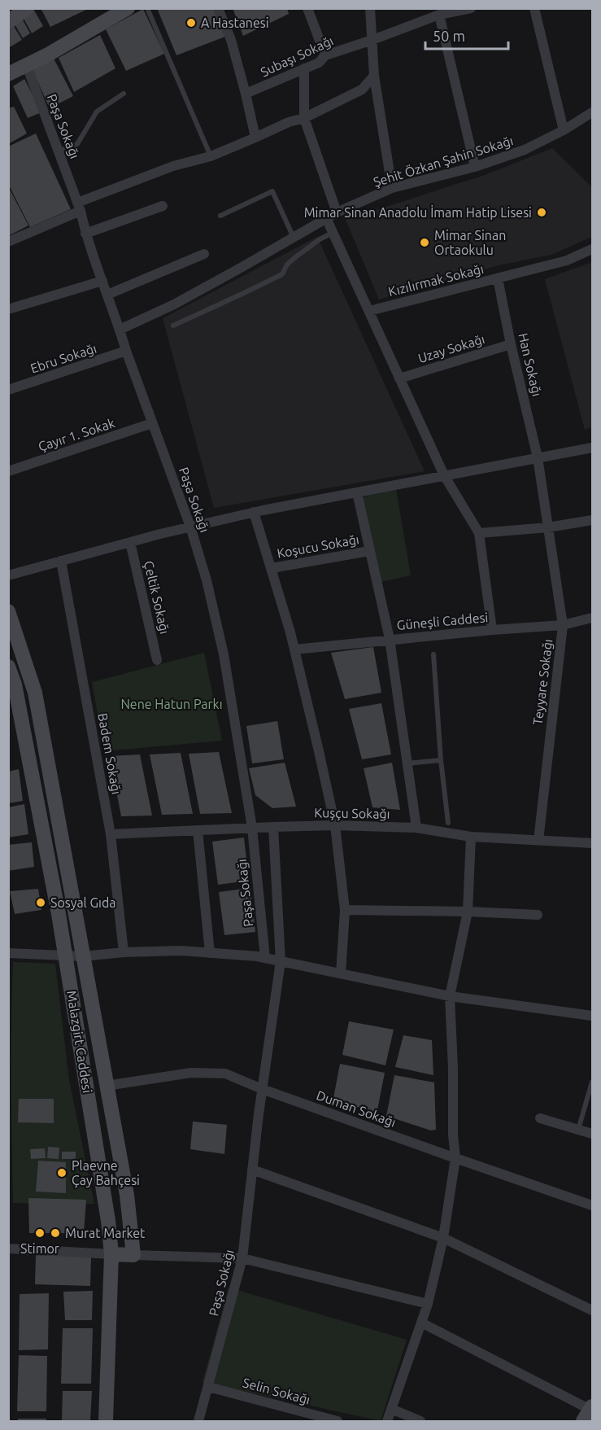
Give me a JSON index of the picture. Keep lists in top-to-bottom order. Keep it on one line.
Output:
{"streets":{"main road":["Malazgirt Caddesi"],"street":["Subaşı Sokağı","Paşa Sokağı","Şehit Özkan Şahin Sokağı","Kızılırmak Sokağı","Uzay Sokağı","Ebru Sokağı","Han Sokağı","Çayır 1. Sokak","Koşucu Sokağı","Çeltik Sokağı","Güneşli Caddesi","Teyyare Sokağı","Badem Sokağı","Kuşçu Sokağı","Duman Sokağı","Selin Sokağı"]},"crossings":[["Paşa Sokağı","Şehit Özkan Şahin Sokağı"],["Paşa Sokağı","Ebru Sokağı"],["Paşa Sokağı","Çayır 1. Sokak"],["Paşa Sokağı","Kuşçu Sokağı"],["Paşa Sokağı","Duman Sokağı"],["Paşa Sokağı","Selin Sokağı"],["Kızılırmak Sokağı","Han Sokağı"],["Uzay Sokağı","Han Sokağı"],["Han Sokağı","Teyyare Sokağı"],["Güneşli Caddesi","Teyyare Sokağı"],["Teyyare Sokağı","Kuşçu Sokağı"],["Badem Sokağı","Kuşçu Sokağı"],["Malazgirt Caddesi","Duman Sokağı"]],"parks":["Nene Hatun Parkı"],"places":["A Hastanesi","Mimar Sinan Anadolu İmam Hatip Lisesi","Mimar Sinan Ortaokulu","Sosyal Gıda","Plaevne Çay Bahçesi","Stimor","Murat Market"],"scale_bar":"50 m"}
